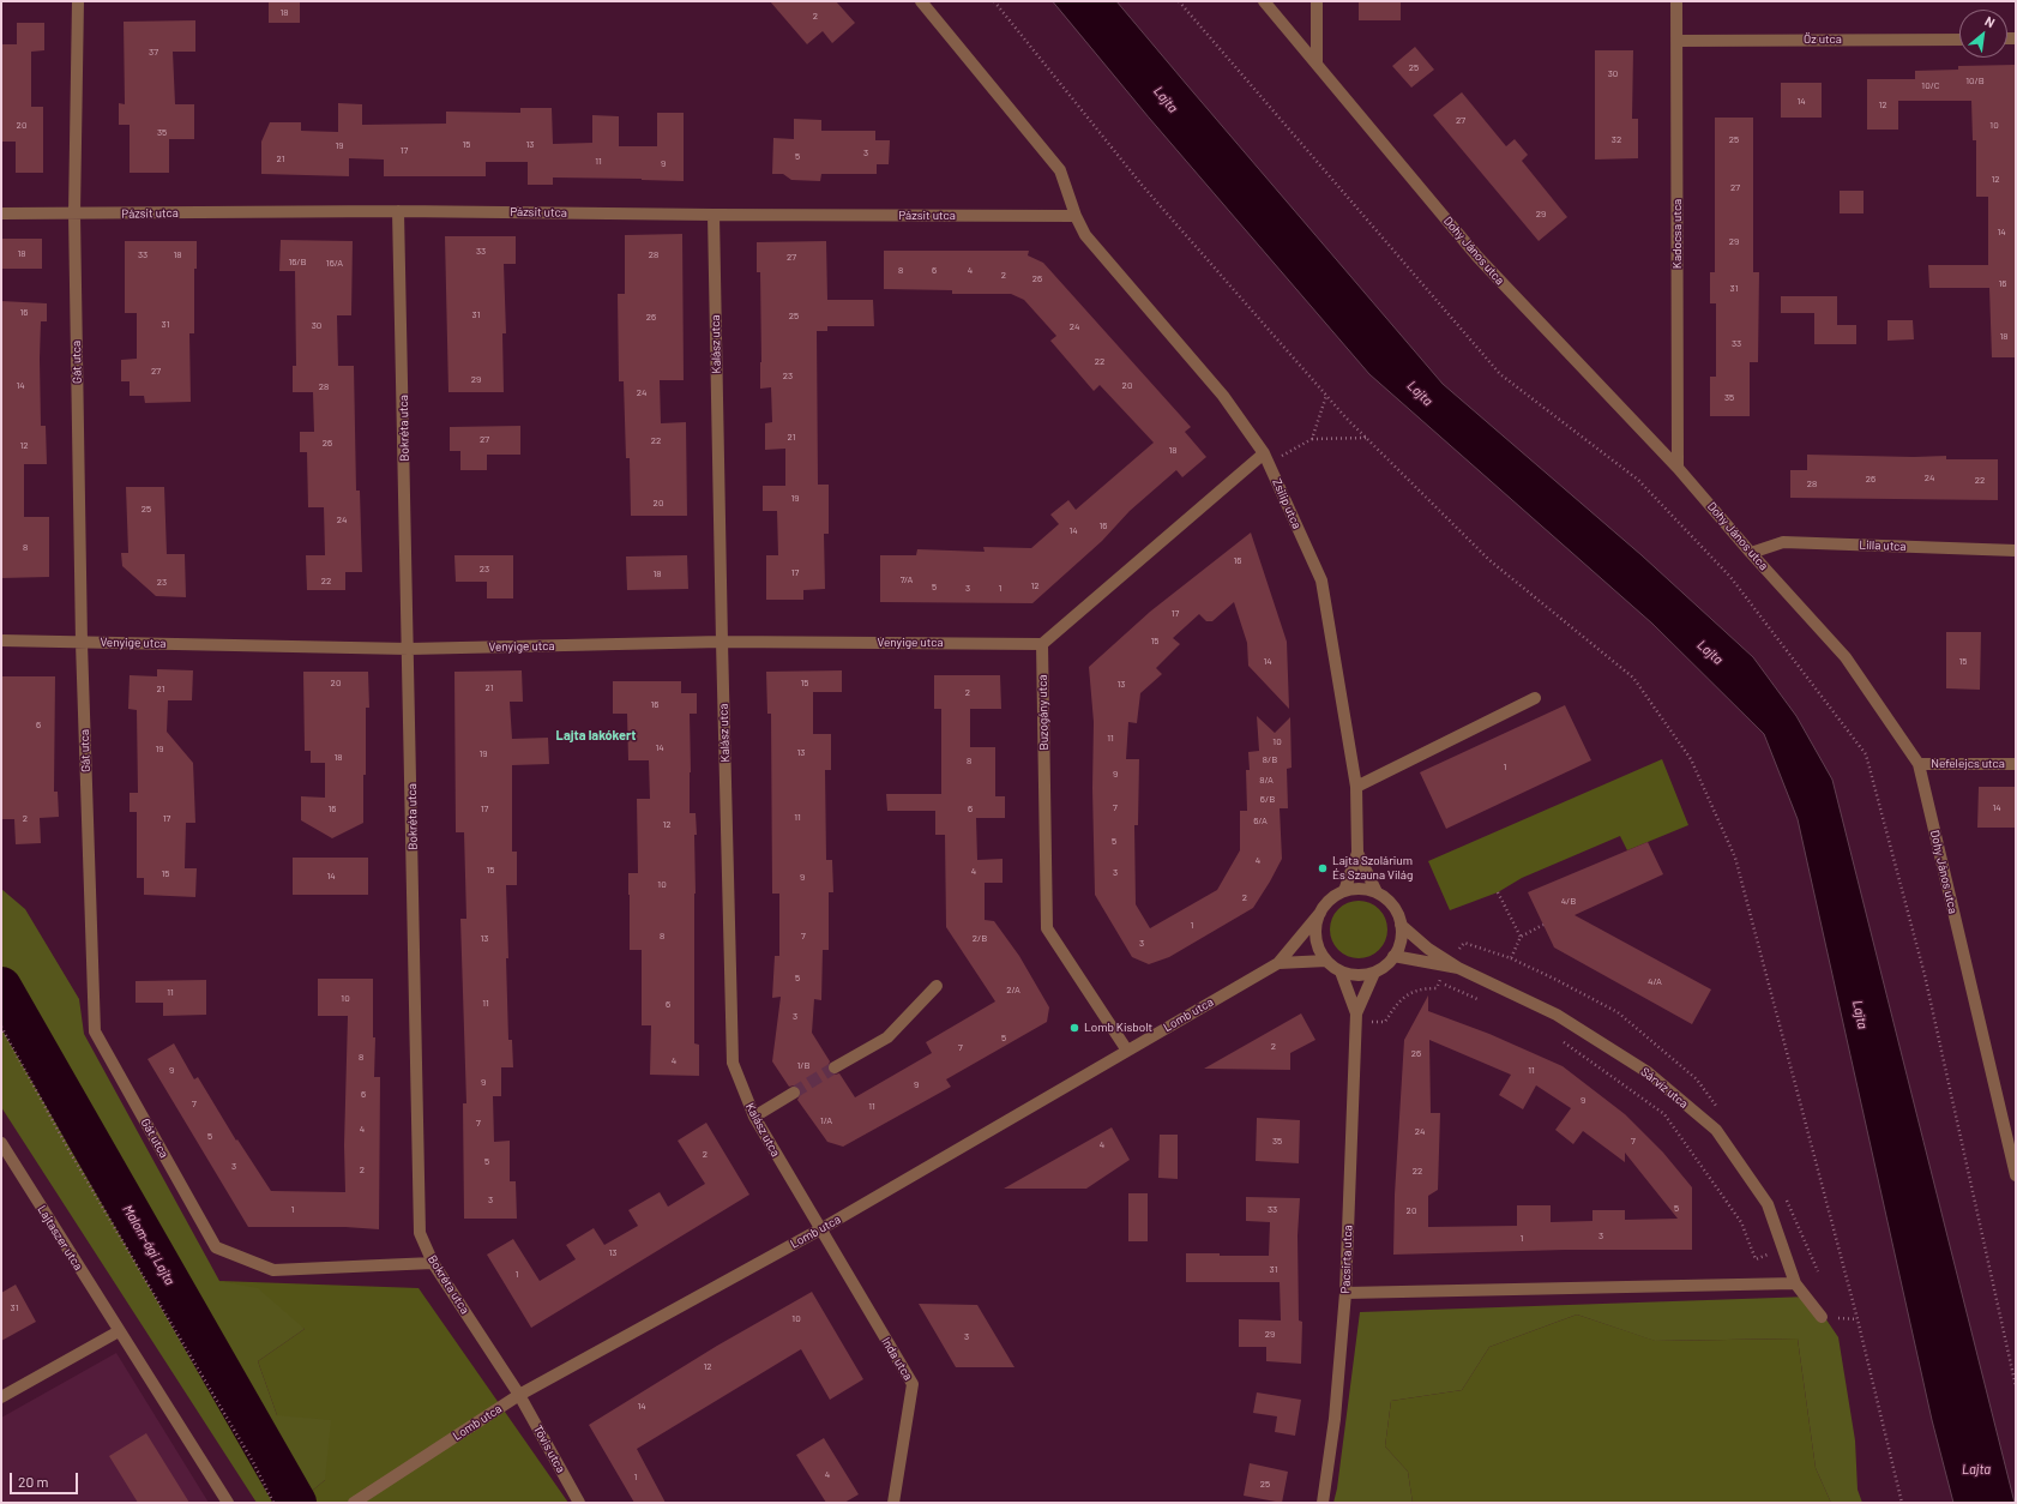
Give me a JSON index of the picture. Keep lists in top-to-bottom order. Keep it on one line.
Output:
{"streets":{"street":["Őz utca","Pázsit utca","Kadocsa utca","Dohy János utca","Kalász utca","Gát utca","Bokréta utca","Zsilip utca","Lilla utca","Venyige utca","Buzogány utca","Nefelejcs utca","Lomb utca","Sárvíz utca","Lajtaszer utca","Pacsirta utca","Inda utca","Tövis utca"]},"crossings":[["Őz utca","Kadocsa utca"],["Pázsit utca","Kalász utca"],["Pázsit utca","Gát utca"],["Pázsit utca","Bokréta utca"],["Pázsit utca","Zsilip utca"],["Kadocsa utca","Dohy János utca"],["Dohy János utca","Lilla utca"],["Dohy János utca","Nefelejcs utca"],["Kalász utca","Venyige utca"],["Kalász utca","Lomb utca"],["Kalász utca","Inda utca"],["Gát utca","Bokréta utca"],["Gát utca","Venyige utca"],["Bokréta utca","Venyige utca"],["Bokréta utca","Lomb utca"],["Bokréta utca","Tövis utca"],["Venyige utca","Buzogány utca"],["Buzogány utca","Lomb utca"],["Lomb utca","Inda utca"],["Lomb utca","Tövis utca"]],"districts":["Lajta lakókert"],"water":["Lajta","Malom-ági Lajta"],"places":["Lajta Szolárium És Szauna Világ","Lomb Kisbolt"],"house_numbers":["18","2","37","25","30","10/B","10/C","14","12","27","20","10","35","32","25","15","13","19","17","3","5","21","11","9","12","27","29","14","29","33","18","33","18","28","27","16/B","16/A","8","6","4","2","26","16","31","16","31","25","26","31","30","24","18","33","22","27","23","29","14","20","28","24","35","21","27","22","26","12","18","24","26","22","28","19","20","25","24","16","14","8","16","23","17","18","7/A","22","23","12","5","3","1","17","15","14","15","20","15","13","21","21","2","16","6","11","10","14","19","13","19","18","8/B","8","1","9","8/A","6/B","7","14","16","17","6","11","2","17","6/A","12","5","4","15","4","3","15","14","9","10","2","4/B","1","8","7","13","2/B","3","5","4/A","2/A","11","10","11","6","3","5","2","7","26","8","4","1/B","9","11","9","9","6","9","7","11","1/A","7","4","24","5","35","7","4","2","5","3","2","22","3","5","1","33","20","3","1","13","31","1","31","10","29","3","12","14","4","1","25"],"scale_bar":"20 m","north":"top right"}
